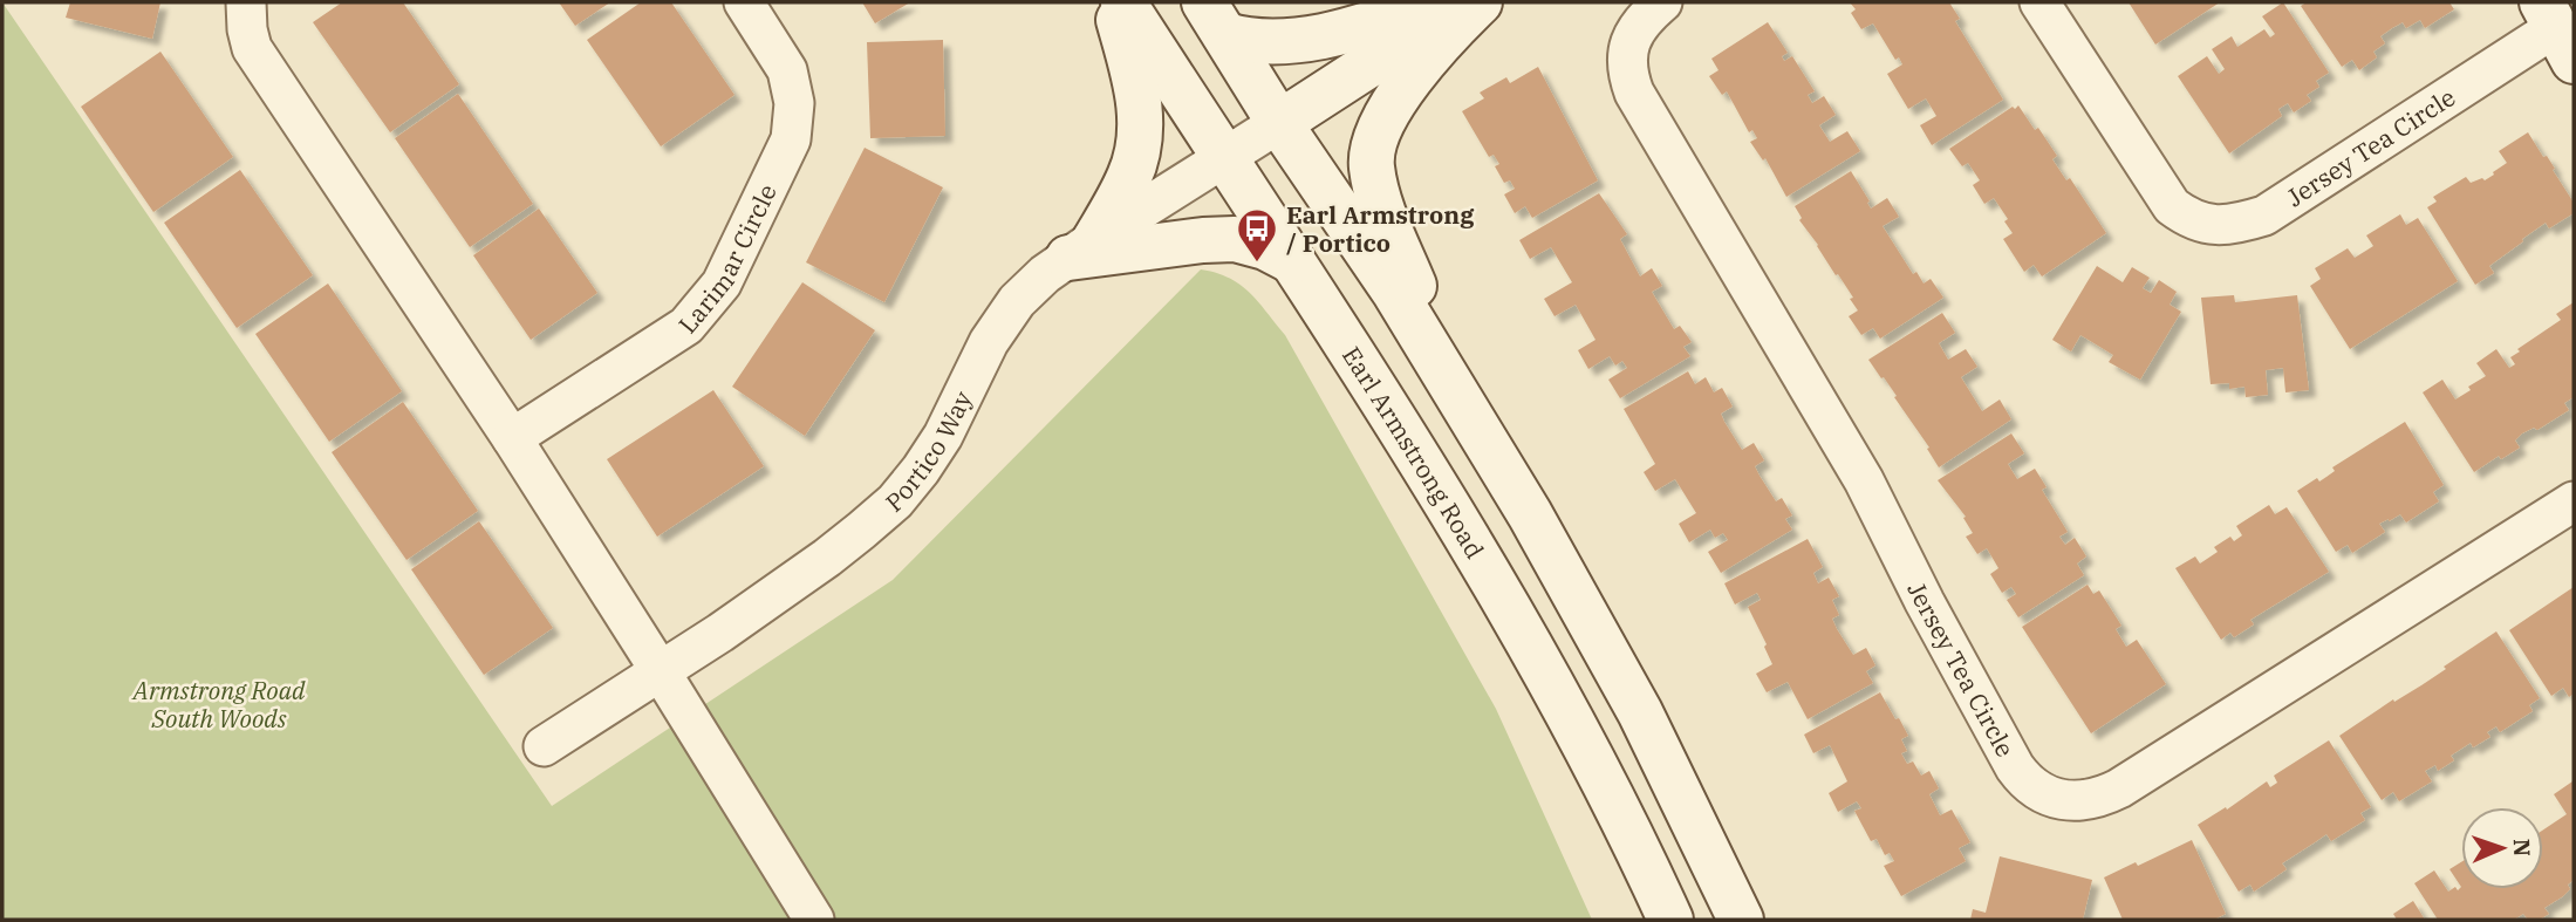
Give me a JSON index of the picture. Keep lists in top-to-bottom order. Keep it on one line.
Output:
{"streets":{"main road":["Earl Armstrong Road"],"street":["Jersey Tea Circle","Larimar Circle","Portico Way"]},"crossings":[["Portico Way","Earl Armstrong Road"]],"parks":["Armstrong Road South Woods"],"places":{"bus stop":["Earl Armstrong / Portico"]},"north":"right"}
